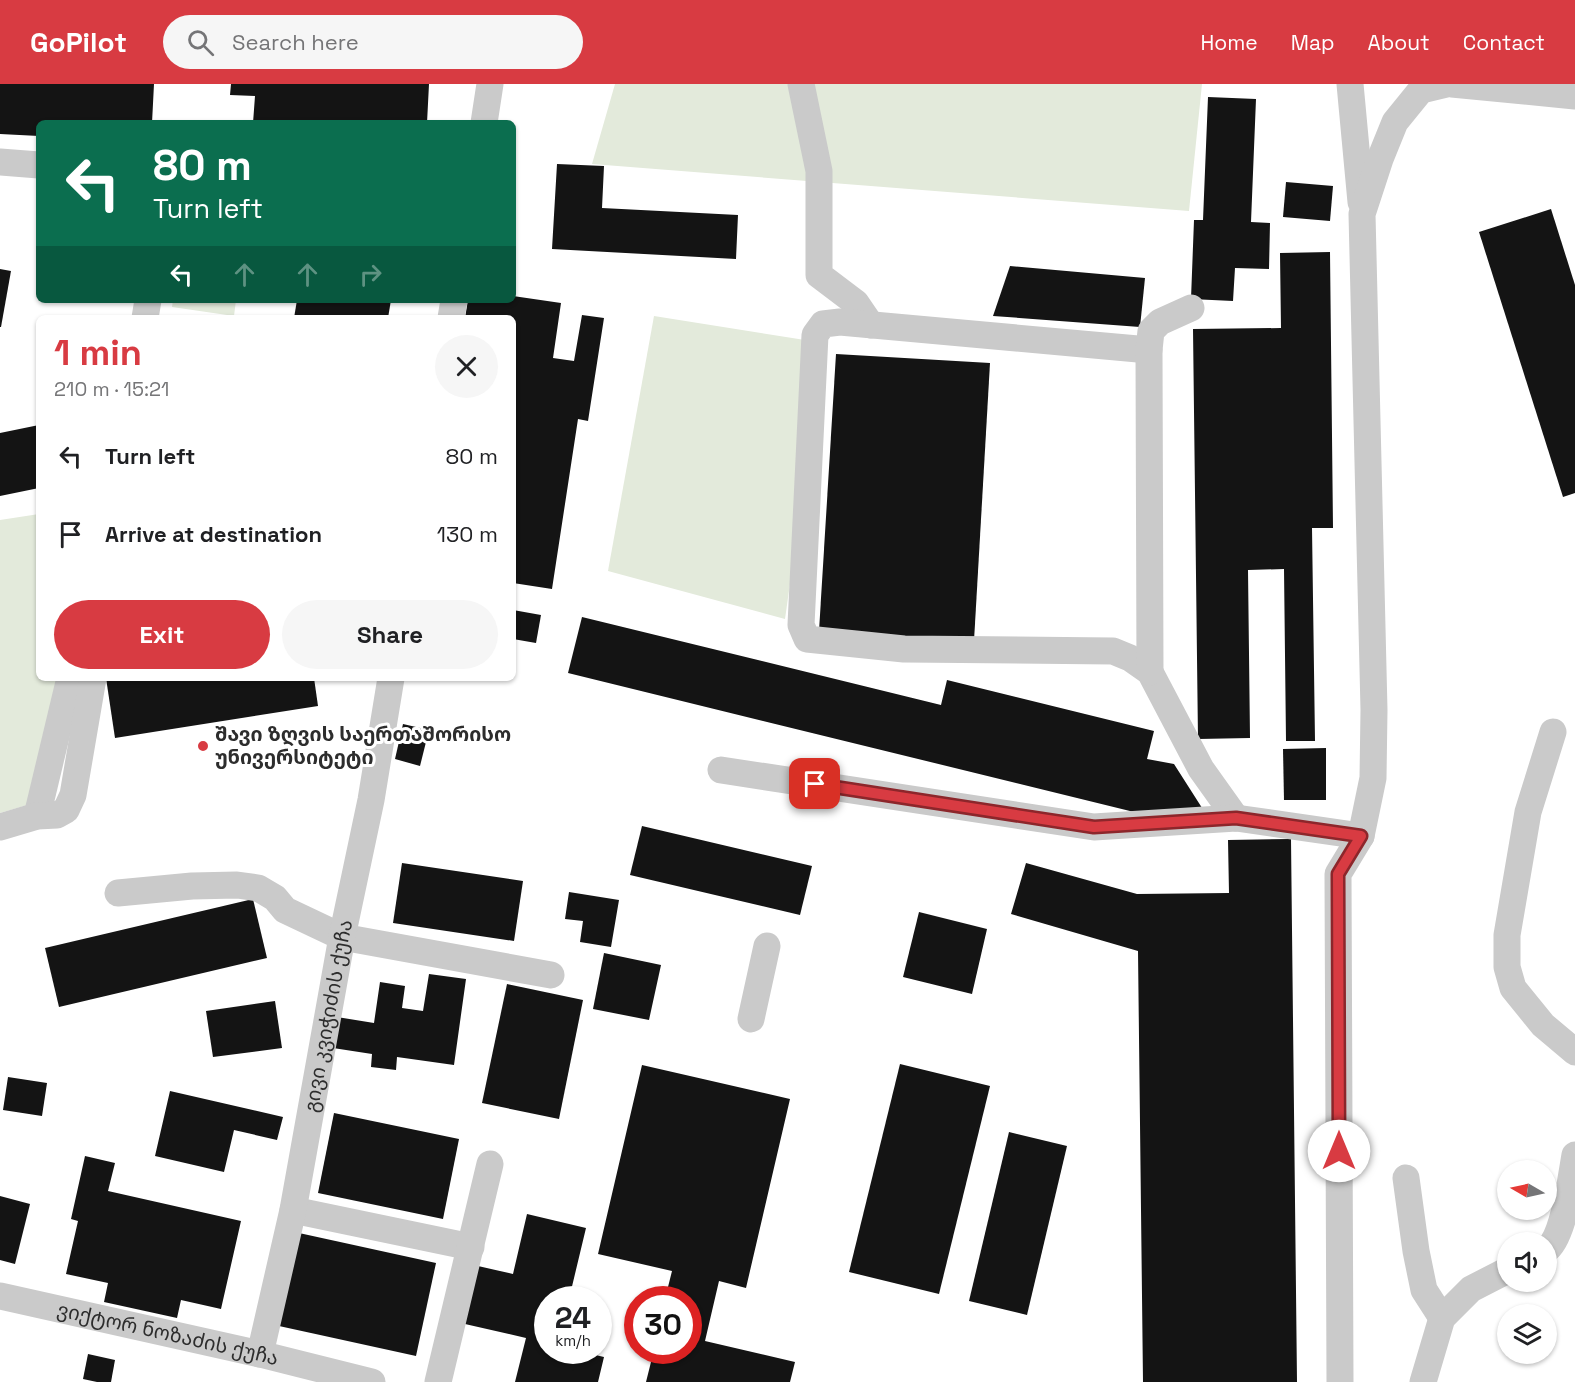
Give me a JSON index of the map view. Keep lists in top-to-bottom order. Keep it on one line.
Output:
{"streets":{"street":["გივი კვიჭიძის ქუჩა","ვიქტორ ნოზაძის ქუჩა"]},"crossings":[["გივი კვიჭიძის ქუჩა","ვიქტორ ნოზაძის ქუჩა"]],"places":["შავი ზღვის საერთაშორისო უნივერსიტეტი"],"north":"left","page":{"header":"GoPilot","search":"Search here","nav":["Home","Map","About","Contact"],"turn":["80 m","Turn left"],"heading":["1 min","210 m · 15:21"],"list":[{"name":"Turn left","value":"80 m"},{"name":"Arrive at destination","value":"130 m"}],"buttons":["Exit","Share"],"speed":"24 km/h","limit":"30"}}
